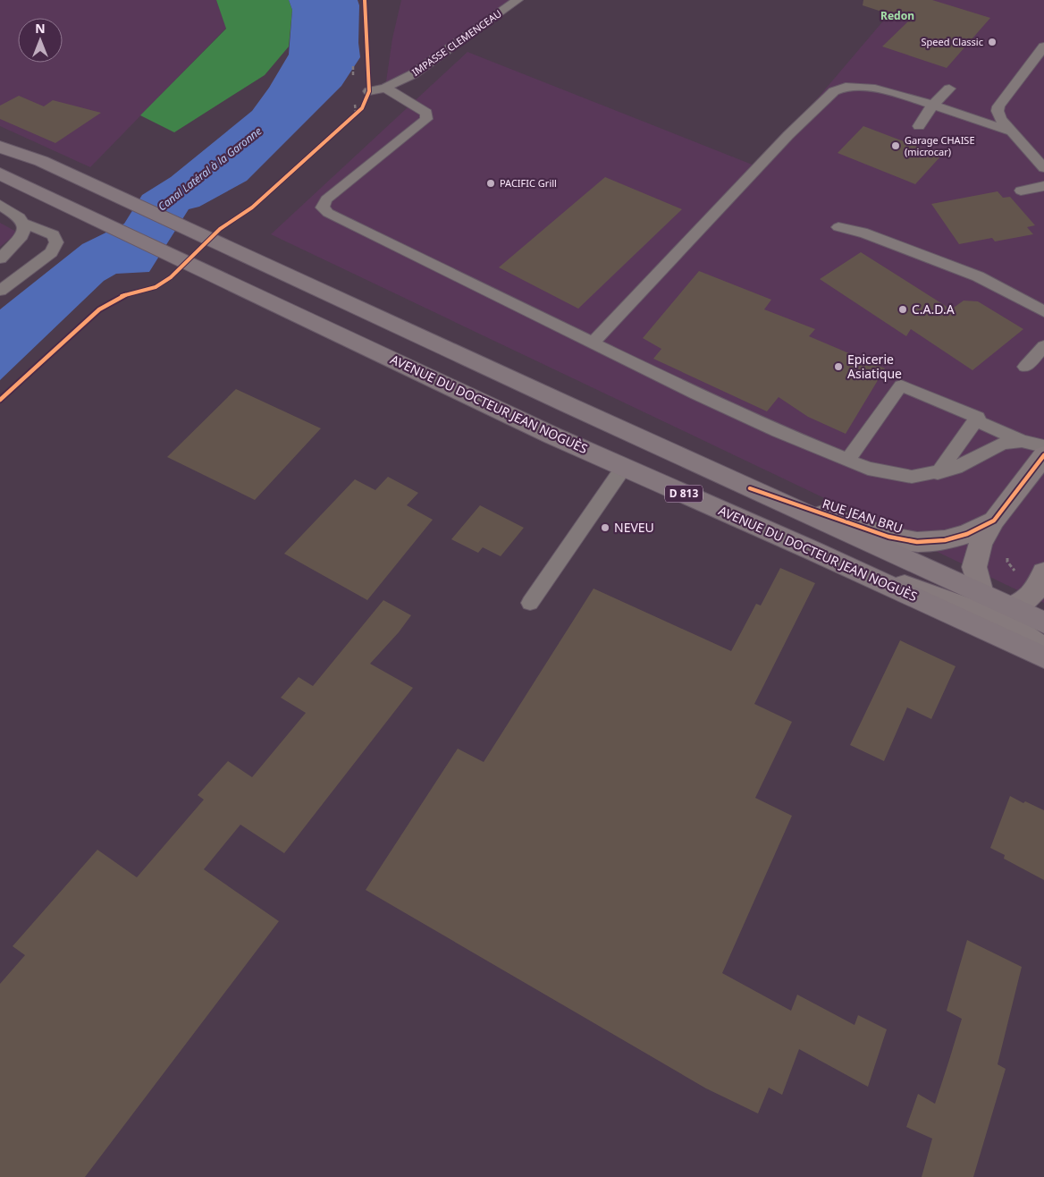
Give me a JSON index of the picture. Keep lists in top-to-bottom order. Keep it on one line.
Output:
{"streets":{"main road":["AVENUE DU DOCTEUR JEAN NOGUÈS","D 813"],"street":["RUE JEAN BRU"],"lane":["IMPASSE CLEMENCEAU"]},"crossings":[["D 813","RUE JEAN BRU"]],"districts":["Redon"],"water":["Canal Latéral à la Garonne"],"places":["Speed Classic","Garage CHAISE (microcar)","PACIFIC Grill","C.A.D.A","Epicerie Asiatique","NEVEU"],"north":"top"}
